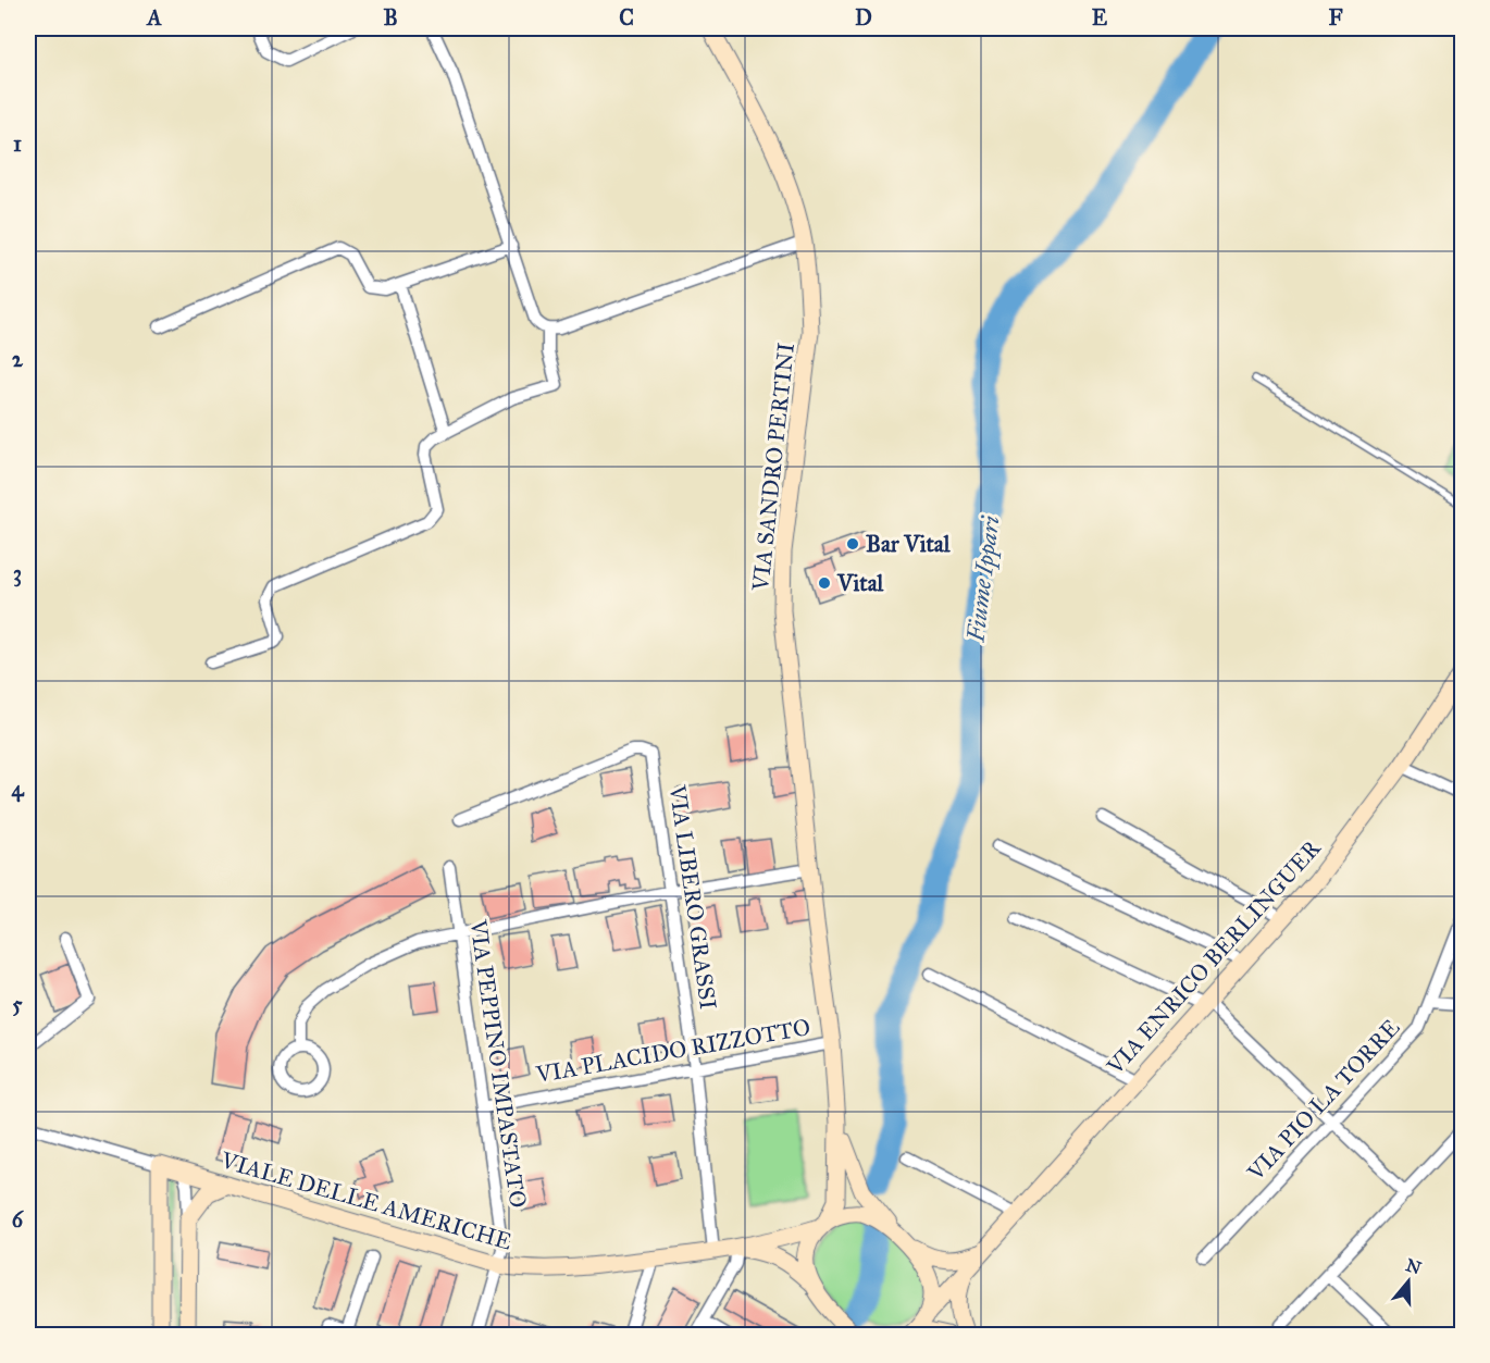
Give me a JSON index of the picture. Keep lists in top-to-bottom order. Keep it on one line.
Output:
{"streets":{"street":["VIA SANDRO PERTINI","VIA LIBERO GRASSI","VIA ENRICO BERLINGUER","VIA PLACIDO RIZZOTTO","VIA PEPPINO IMPASTATO","VIA PIO LA TORRE","VIALE DELLE AMERICHE"]},"crossings":[["VIA SANDRO PERTINI","VIA PLACIDO RIZZOTTO"],["VIA LIBERO GRASSI","VIA PLACIDO RIZZOTTO"],["VIA LIBERO GRASSI","VIALE DELLE AMERICHE"],["VIA PLACIDO RIZZOTTO","VIA PEPPINO IMPASTATO"],["VIA PEPPINO IMPASTATO","VIALE DELLE AMERICHE"]],"water":["Fiume Ippari"],"places":["Bar Vital","Vital"],"north":"top","grid":{"columns":["A","B","C","D","E","F"],"rows":["1","2","3","4","5","6"]}}
